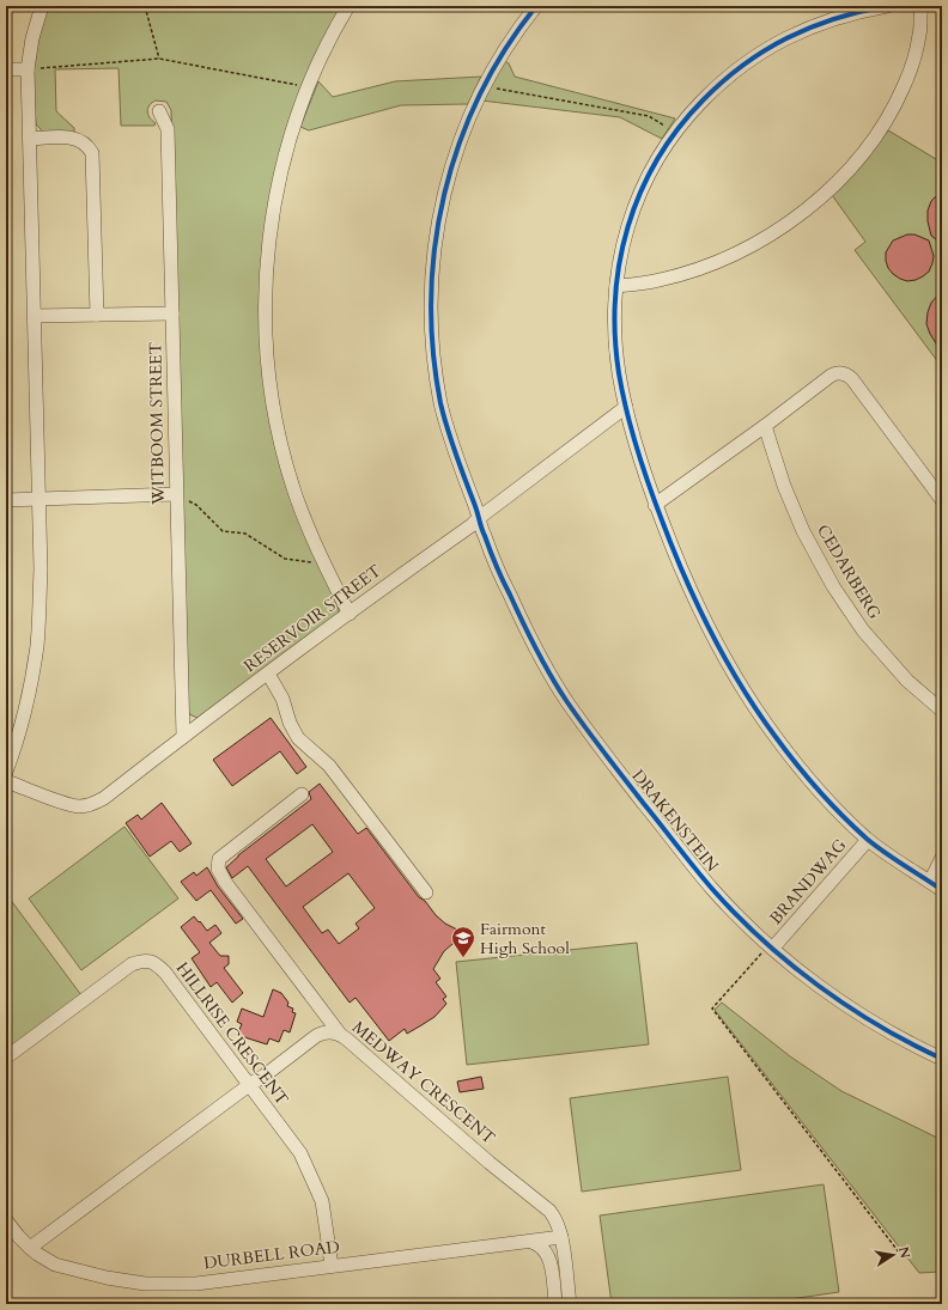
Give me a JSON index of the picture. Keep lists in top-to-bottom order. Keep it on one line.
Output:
{"streets":{"street":["WITBOOM STREET","CEDARBERG","RESERVOIR STREET","DRAKENSTEIN","BRANDWAG","HILLRISE CRESCENT","MEDWAY CRESCENT","DURBELL ROAD"]},"crossings":[["WITBOOM STREET","RESERVOIR STREET"],["RESERVOIR STREET","DRAKENSTEIN"],["DRAKENSTEIN","BRANDWAG"],["HILLRISE CRESCENT","MEDWAY CRESCENT"],["HILLRISE CRESCENT","DURBELL ROAD"],["MEDWAY CRESCENT","DURBELL ROAD"]],"places":{"school or university":["Fairmont High School"]},"north":"right"}
